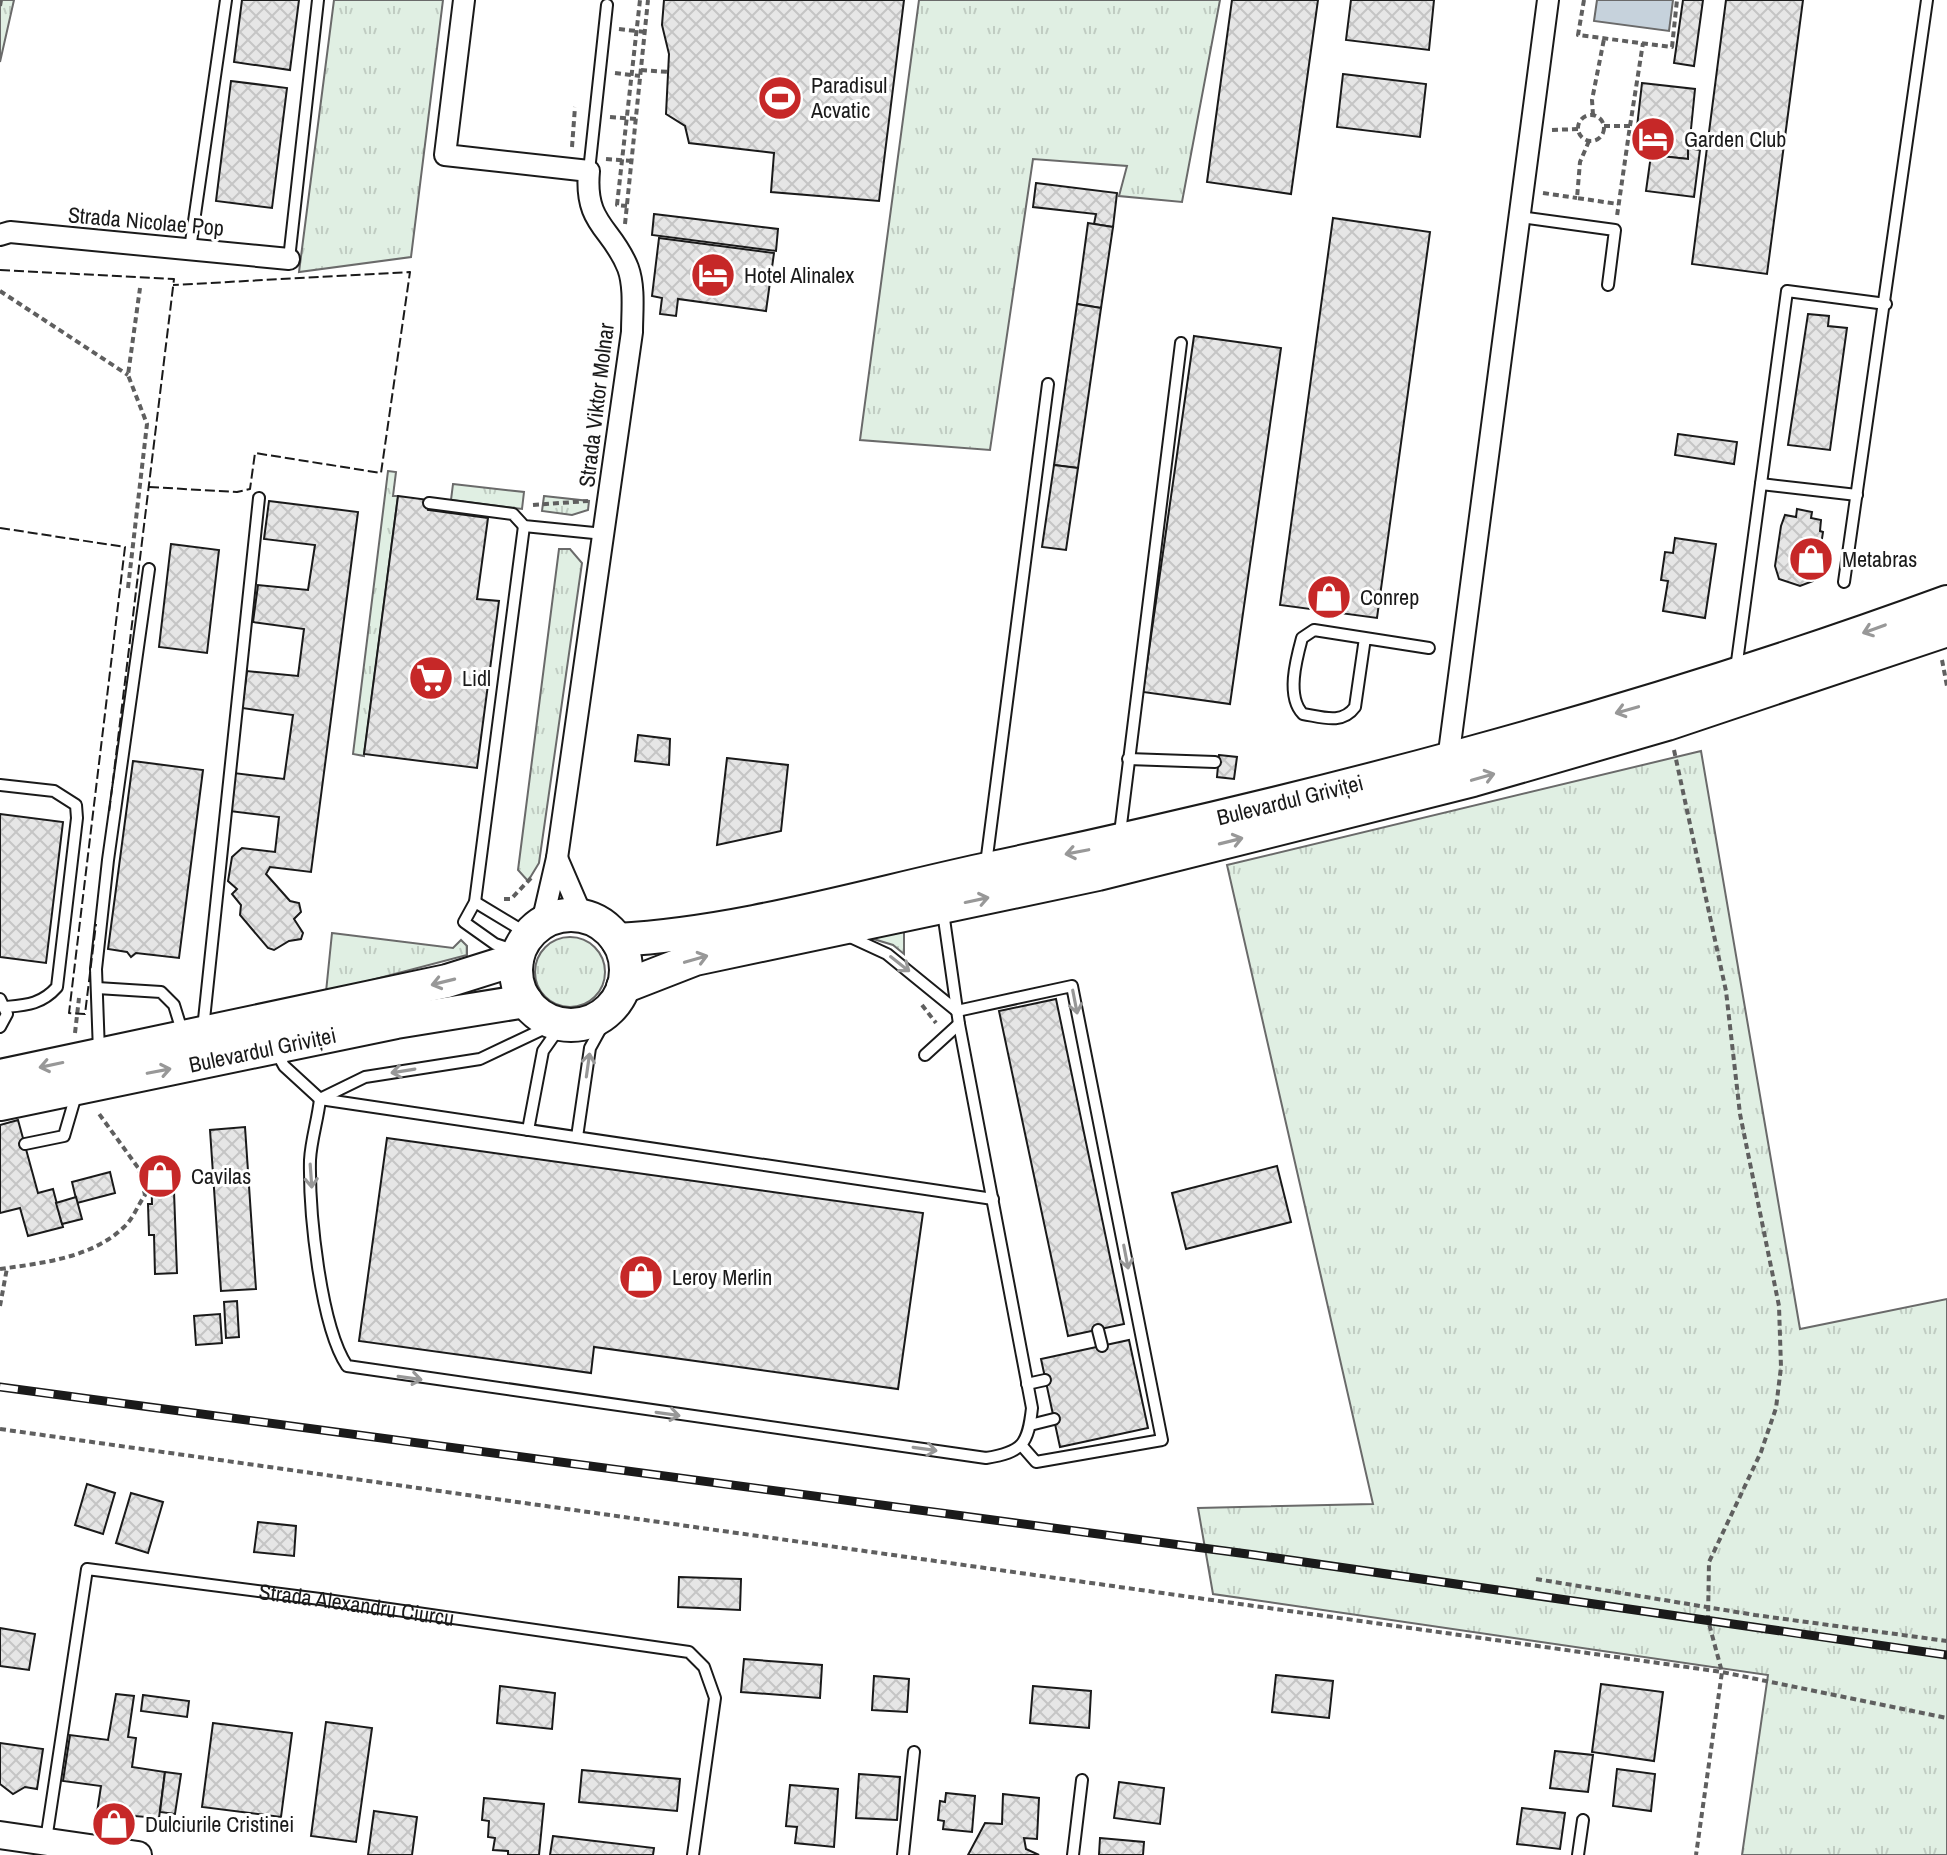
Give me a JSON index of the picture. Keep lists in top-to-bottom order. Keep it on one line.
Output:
{"streets":{"main road":["Bulevardul Griviței"],"street":["Strada Nicolae Pop","Strada Viktor Molnar"],"lane":["Strada Alexandru Ciurcu"]},"crossings":[["Strada Viktor Molnar","Bulevardul Griviței"]],"places":{"sports":["Paradisul Acvatic"],"hotel":["Garden Club","Hotel Alinalex"],"shop":["Metabras","Conrep","Cavilas","Leroy Merlin","Dulciurile Cristinei"],"supermarket":["Lidl"]}}
